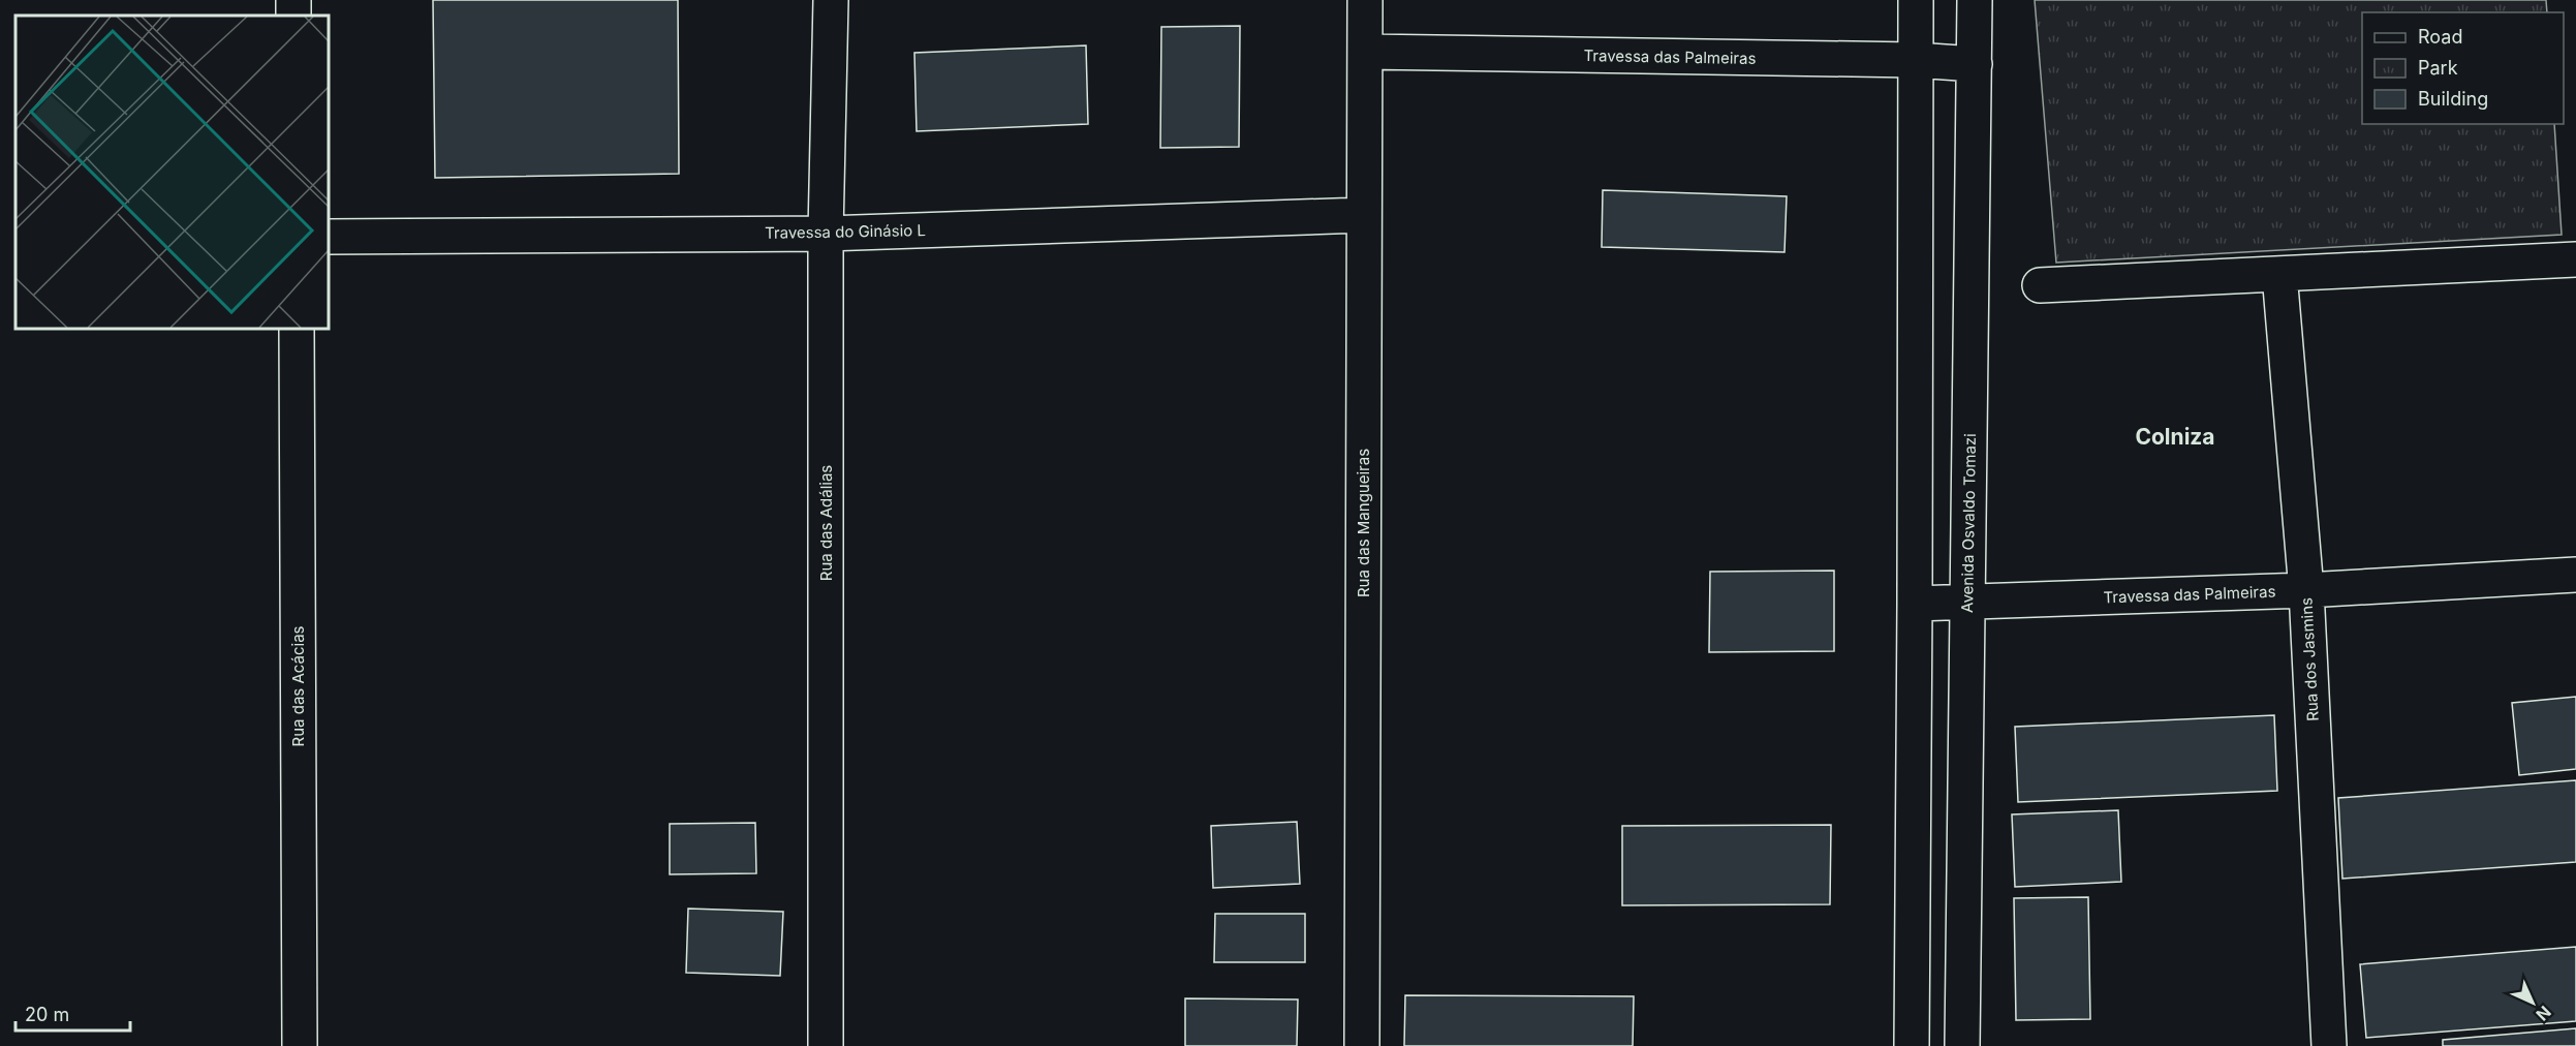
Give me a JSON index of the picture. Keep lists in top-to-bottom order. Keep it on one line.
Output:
{"streets":{"street":["Travessa das Palmeiras","Travessa do Ginásio L","Rua das Adálias","Rua das Mangueiras","Avenida Osvaldo Tomazi","Rua dos Jasmins","Rua das Acácias"]},"crossings":[["Travessa das Palmeiras","Rua das Mangueiras"],["Travessa das Palmeiras","Avenida Osvaldo Tomazi"],["Travessa das Palmeiras","Rua dos Jasmins"],["Travessa do Ginásio L","Rua das Adálias"],["Travessa do Ginásio L","Rua das Mangueiras"]],"districts":["Colniza"],"legend":["Road","Park","Building"],"scale_bar":"20 m","north":"bottom right"}
